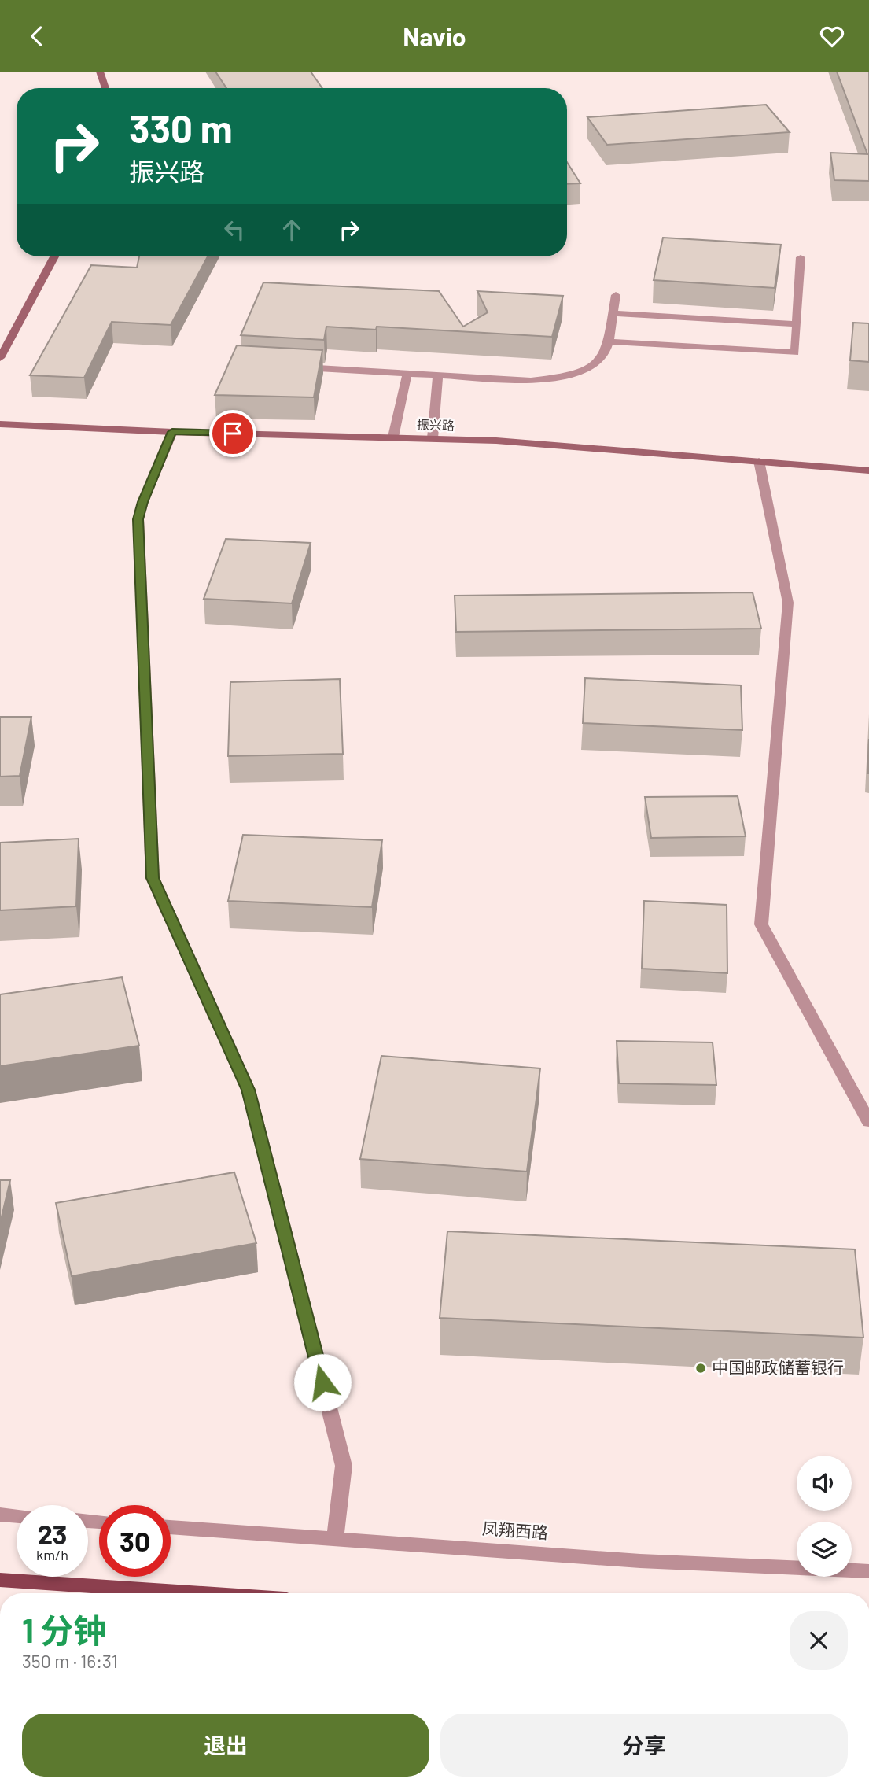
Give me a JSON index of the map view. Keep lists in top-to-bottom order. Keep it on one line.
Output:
{"streets":{"street":["振兴路","凤翔西路"]},"places":["中国邮政储蓄银行"],"page":{"header":"Navio","turn":["330 m","振兴路"],"speed":"23 km/h","limit":"30","heading":["1 分钟","350 m · 16:31"],"buttons":["退出","分享"]}}
